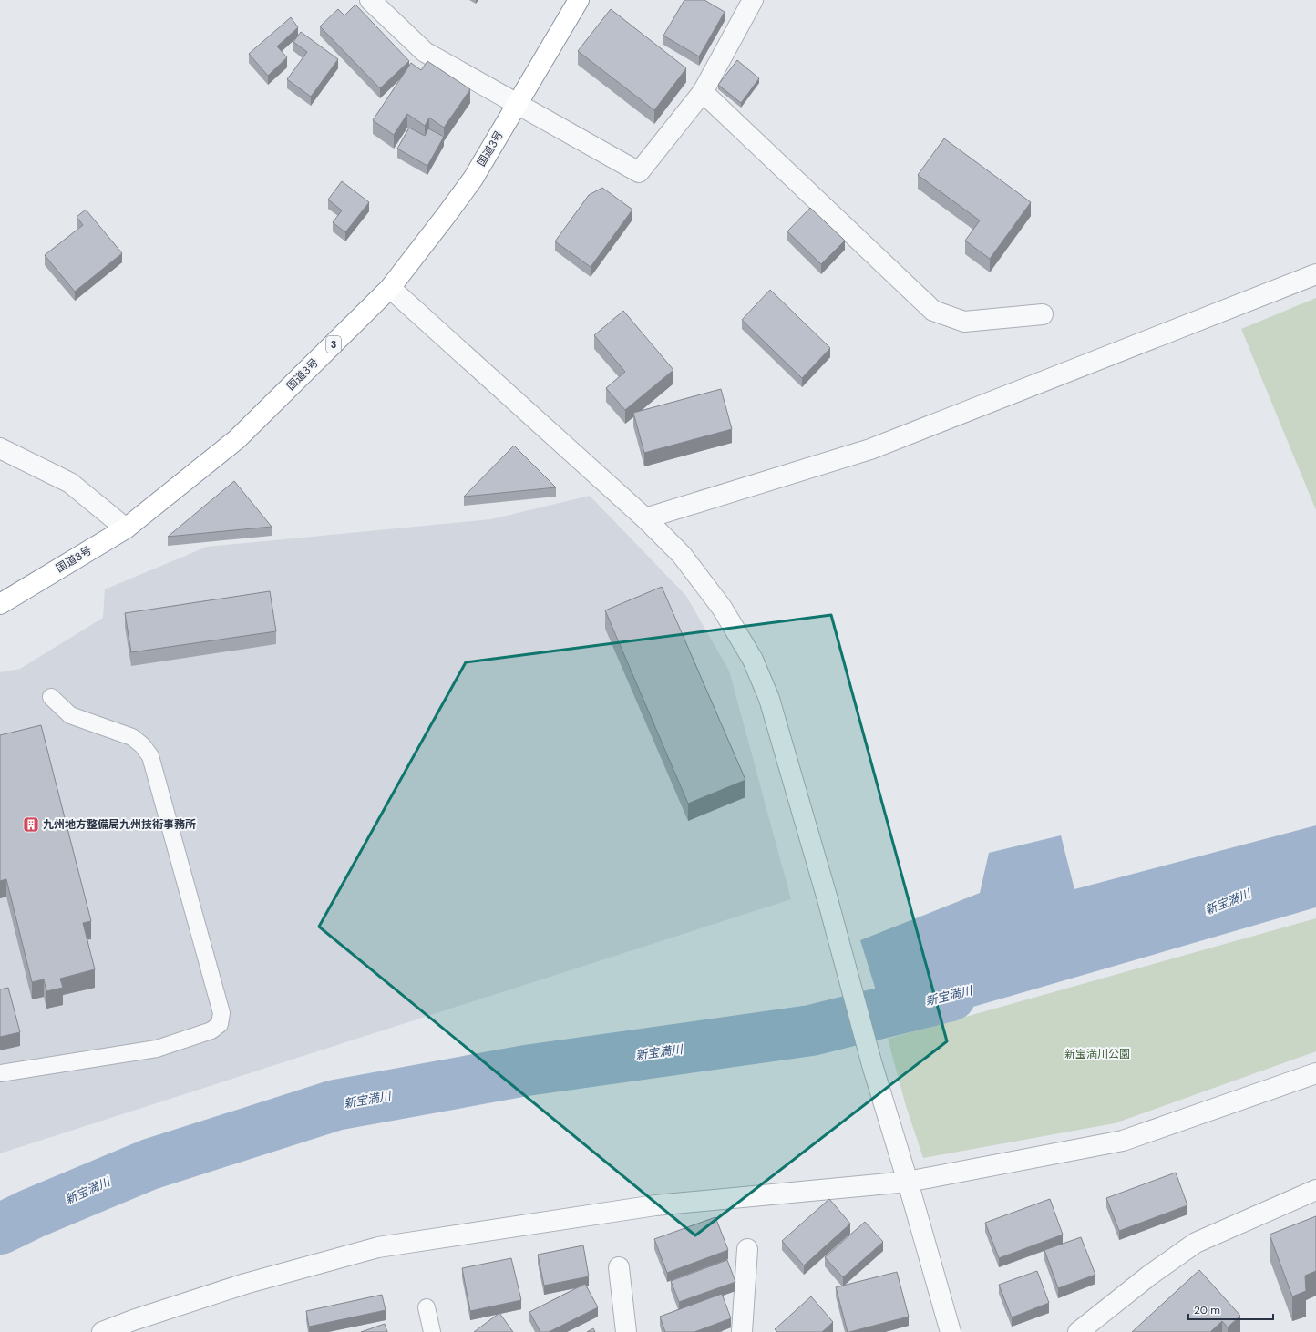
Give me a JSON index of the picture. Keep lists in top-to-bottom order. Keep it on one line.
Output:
{"streets":{"highway":["国道3号","3"]},"water":["新宝満川"],"parks":["新宝満川公園"],"places":{"building":["九州地方整備局九州技術事務所"]},"scale_bar":"20 m"}
